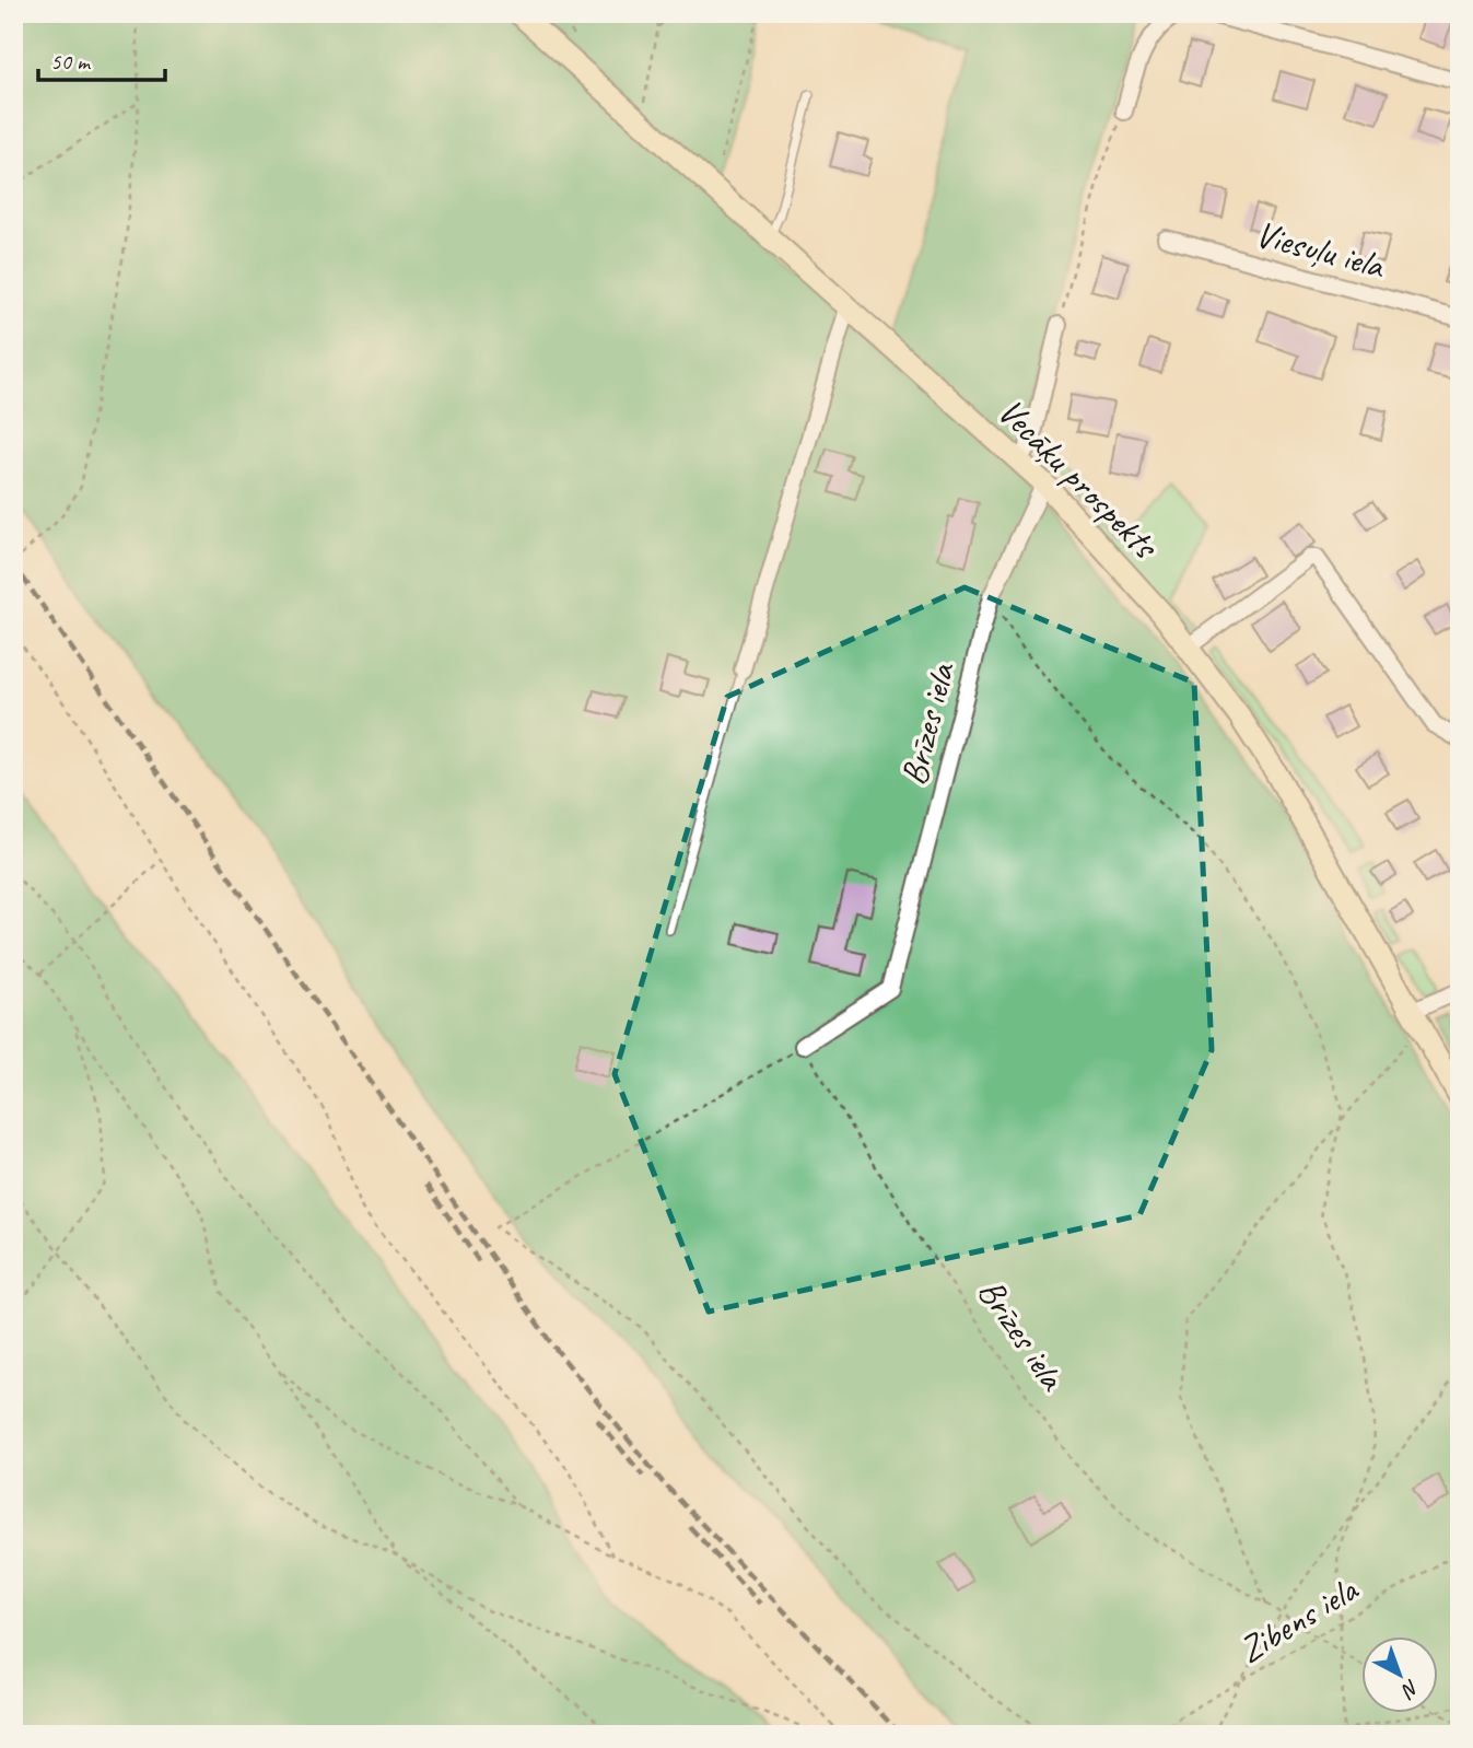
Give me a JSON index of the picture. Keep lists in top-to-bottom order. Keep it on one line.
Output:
{"streets":{"main road":["Vecāķu prospekts"],"street":["Viesuļu iela","Brīzes iela"],"path":["Zibens iela"]},"crossings":[["Vecāķu prospekts","Brīzes iela"],["Brīzes iela","Zibens iela"]],"scale_bar":"50 m","north":"bottom right"}
